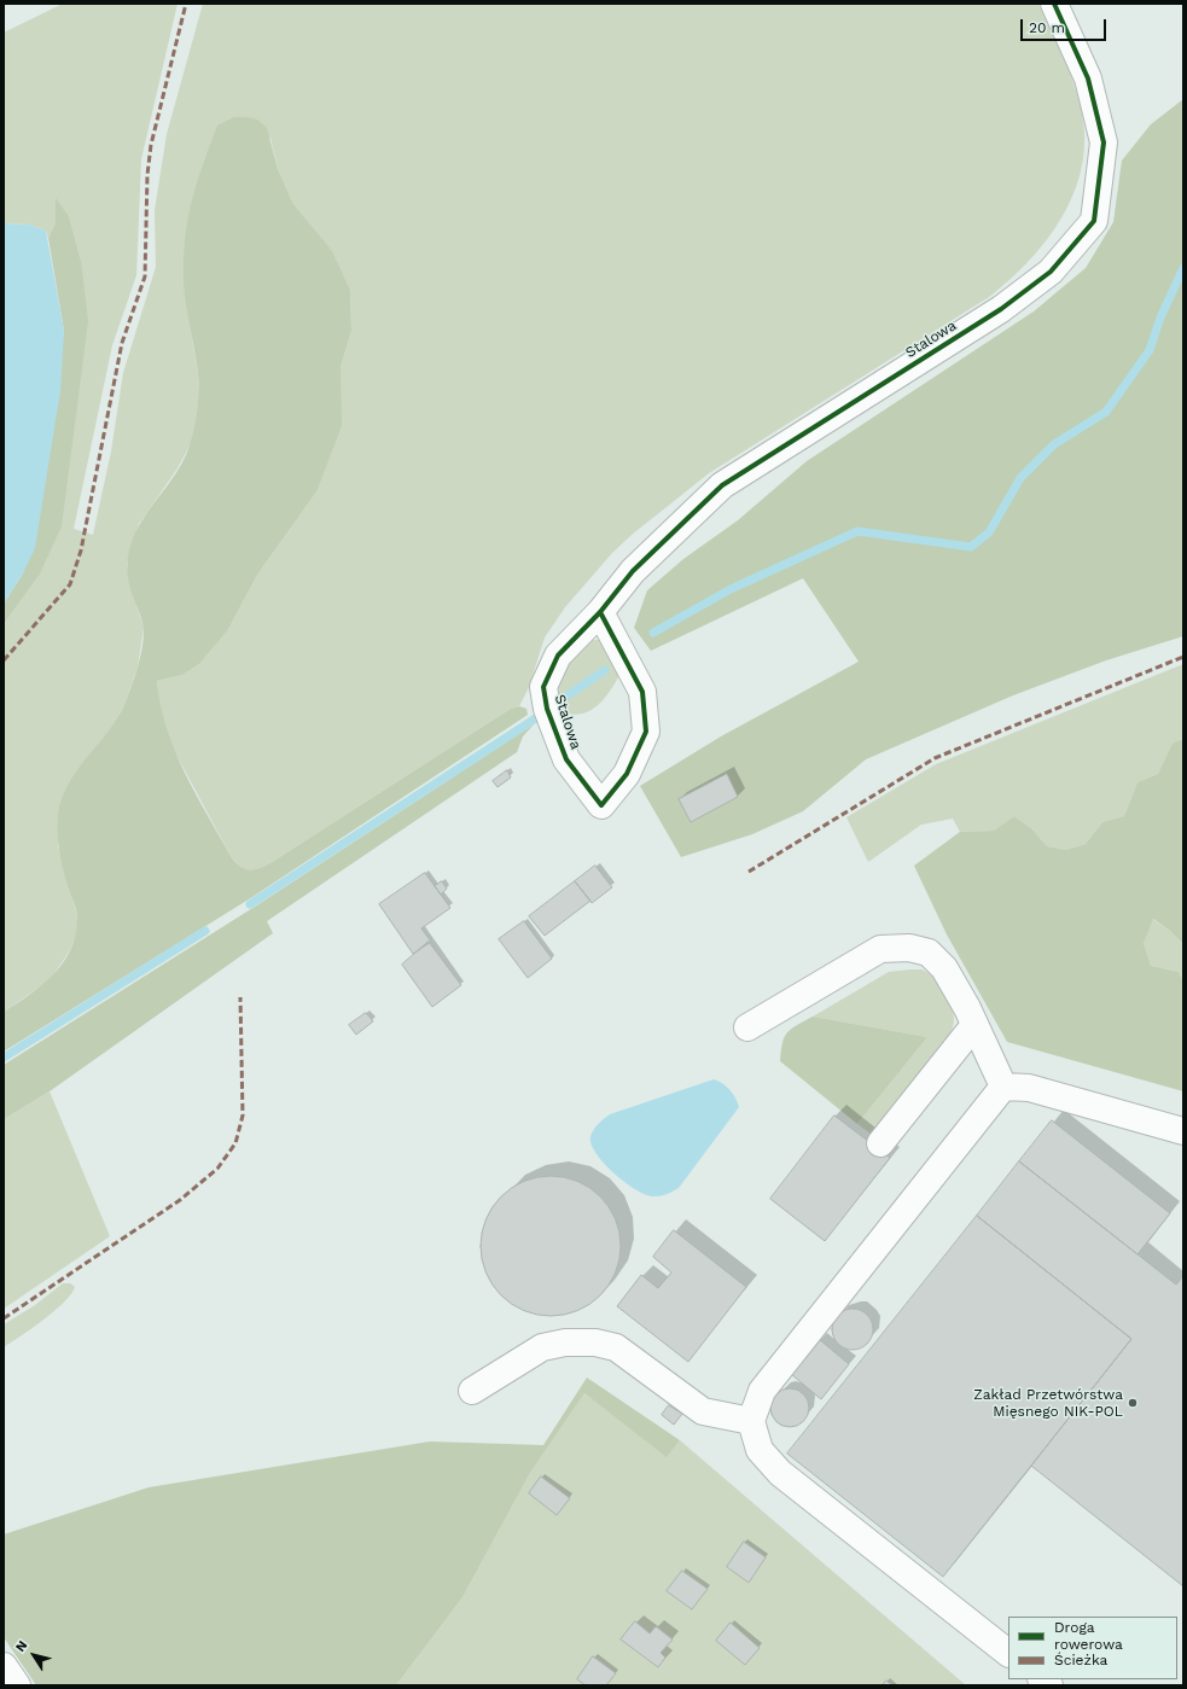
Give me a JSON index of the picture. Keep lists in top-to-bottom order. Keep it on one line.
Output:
{"streets":{"street":["Stalowa"]},"places":["Zakład Przetwórstwa Mięsnego NIK-POL"],"legend":["Droga rowerowa","Ścieżka"],"scale_bar":"20 m","north":"top left"}
